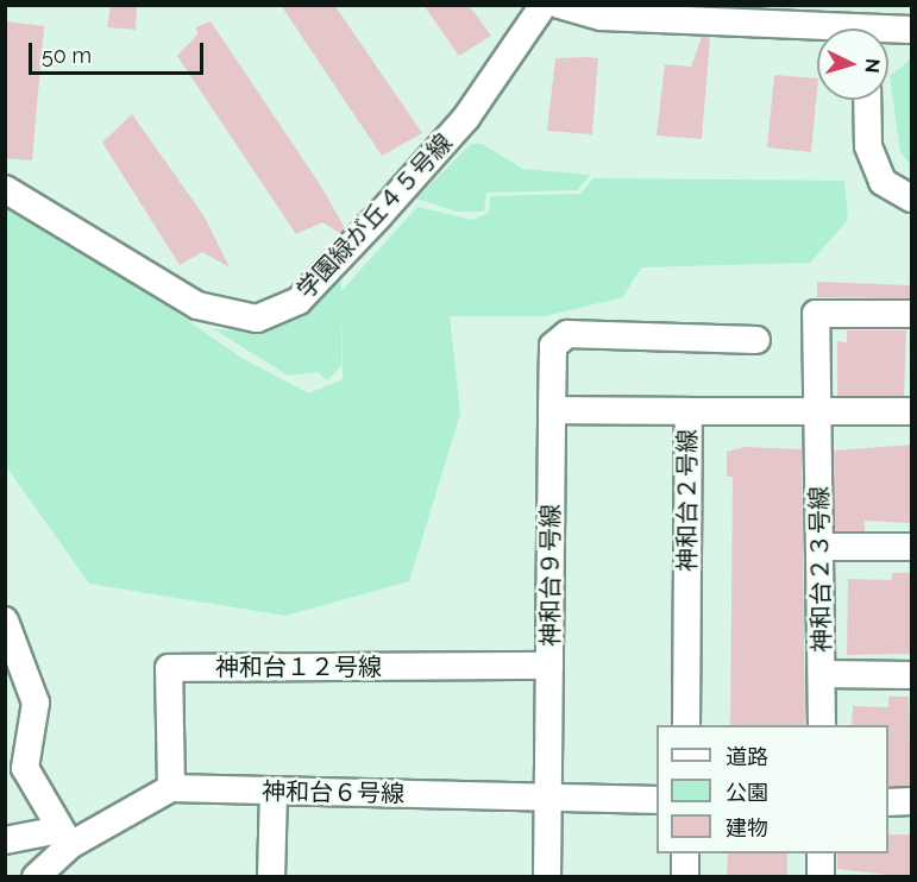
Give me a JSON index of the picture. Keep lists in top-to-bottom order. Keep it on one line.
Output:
{"streets":{"street":["学園緑が丘４５号線","神和台２号線","神和台２３号線","神和台９号線","神和台１２号線","神和台６号線"]},"crossings":[["神和台２号線","神和台２３号線"],["神和台９号線","神和台１２号線"],["神和台９号線","神和台６号線"],["神和台１２号線","神和台６号線"]],"legend":["道路","公園","建物"],"scale_bar":"50 m","north":"right"}
